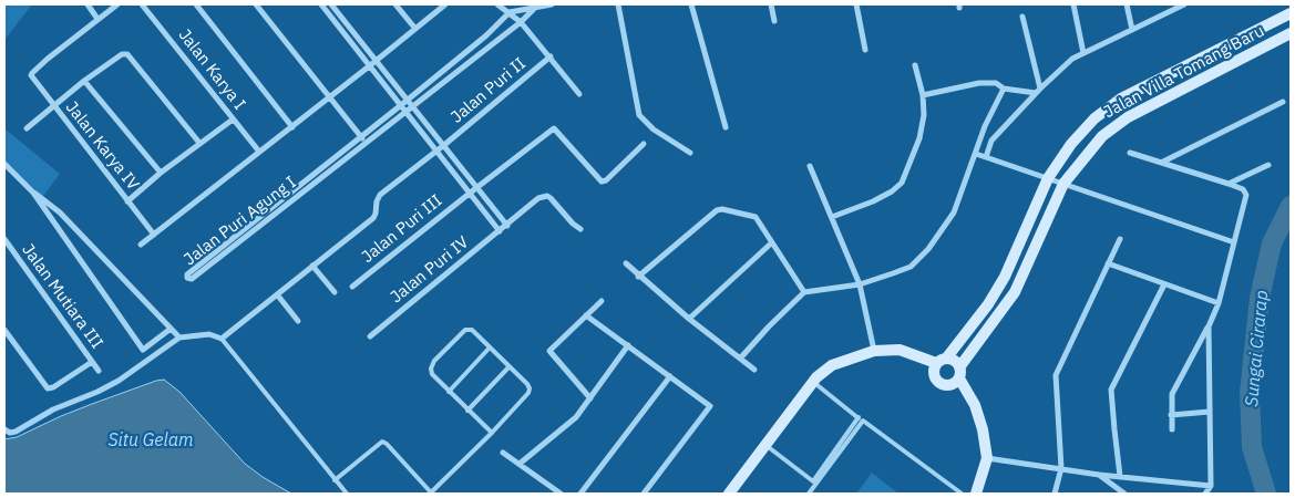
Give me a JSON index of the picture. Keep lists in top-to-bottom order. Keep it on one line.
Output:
{"streets":{"street":["Jalan Karya I","Jalan Villa Tomang Baru","Jalan Puri II","Jalan Karya IV","Jalan Puri Agung I","Jalan Puri III","Jalan Puri IV","Jalan Mutiara III"]},"water":["Sungai Cirarap","Situ Gelam"]}
